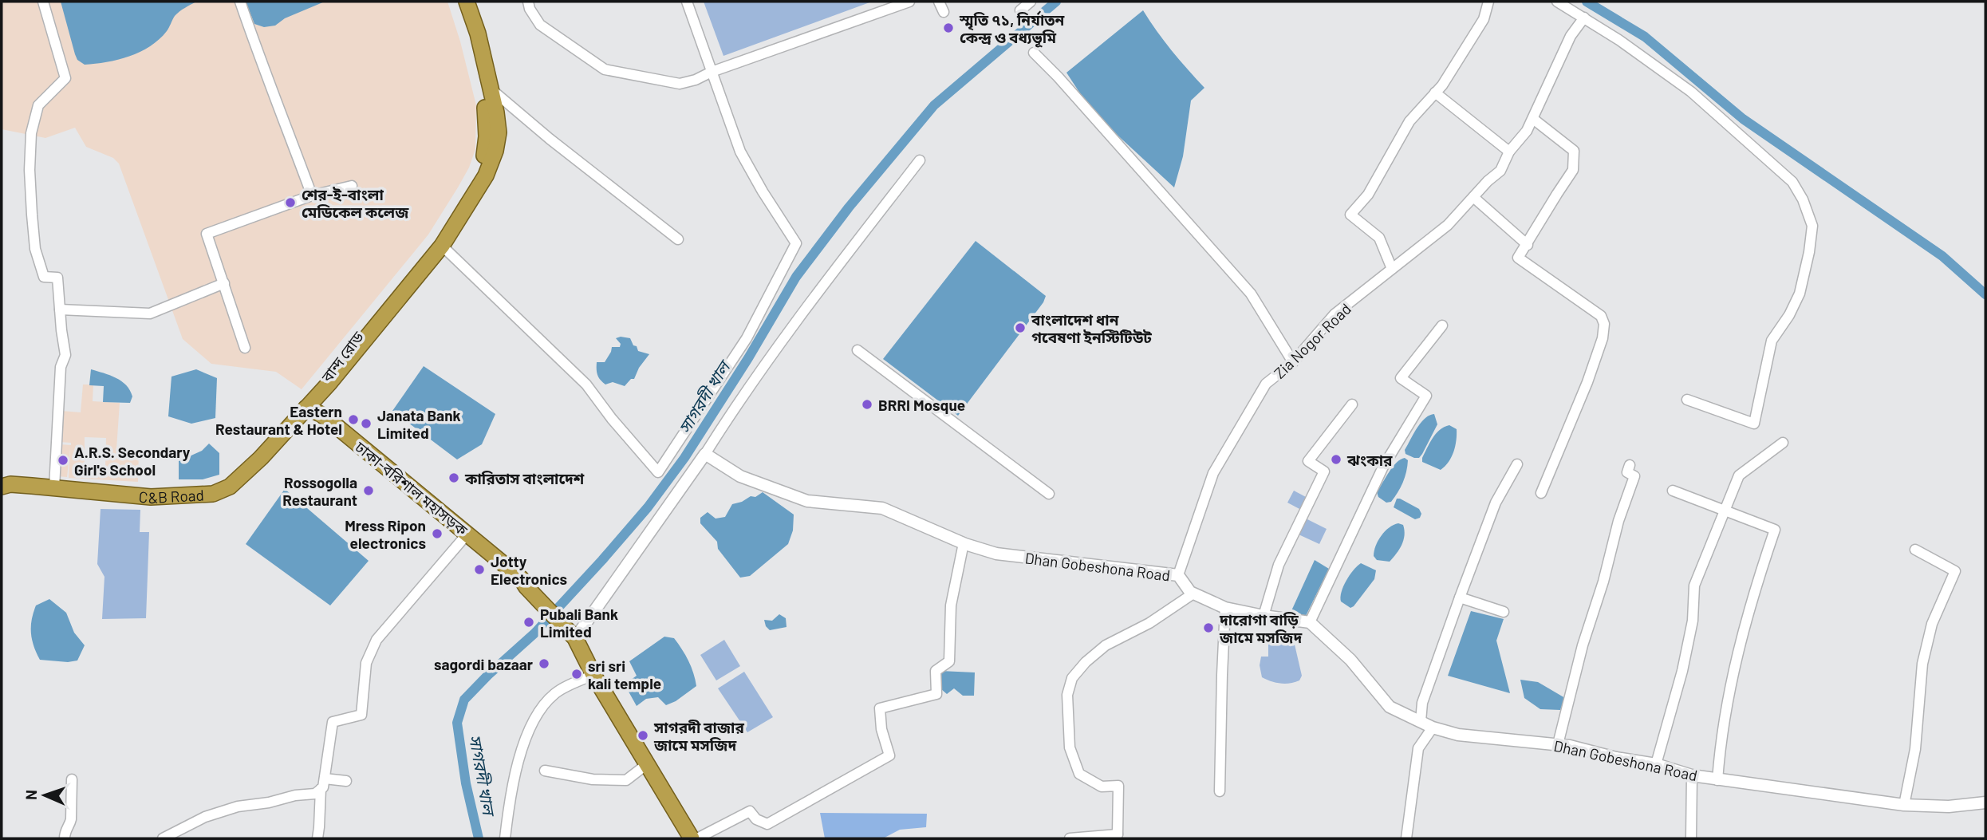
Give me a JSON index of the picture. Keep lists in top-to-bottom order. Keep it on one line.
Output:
{"streets":{"highway":["বান্দ রোড","ঢাকা-বরিশাল মহাসড়ক","C&B Road"],"street":["Zia Nogor Road","Dhan Gobeshona Road"]},"crossings":[["Zia Nogor Road","Dhan Gobeshona Road"],["বান্দ রোড","ঢাকা-বরিশাল মহাসড়ক"],["বান্দ রোড","C&B Road"],["ঢাকা-বরিশাল মহাসড়ক","C&B Road"]],"water":["সাগরদী খাল"],"places":["স্মৃতি ৭১, নির্যাতন কেন্দ্র ও বধ্যভূমি","শের-ই-বাংলা মেডিকেল কলেজ","বাংলাদেশ ধান গবেষণা ইনস্টিটিউট","BRRI Mosque","Eastern Restaurant & Hotel","Janata Bank Limited","ঝংকার","A.R.S. Secondary Girl's School","কারিতাস বাংলাদেশ","Rossogolla Restaurant","Mress Ripon electronics","Jotty Electronics","Pubali Bank Limited","দারোগা বাড়ি জামে মসজিদ","sagordi bazaar","sri sri kali temple","সাগরদী বাজার জামে মসজিদ"],"north":"left"}
